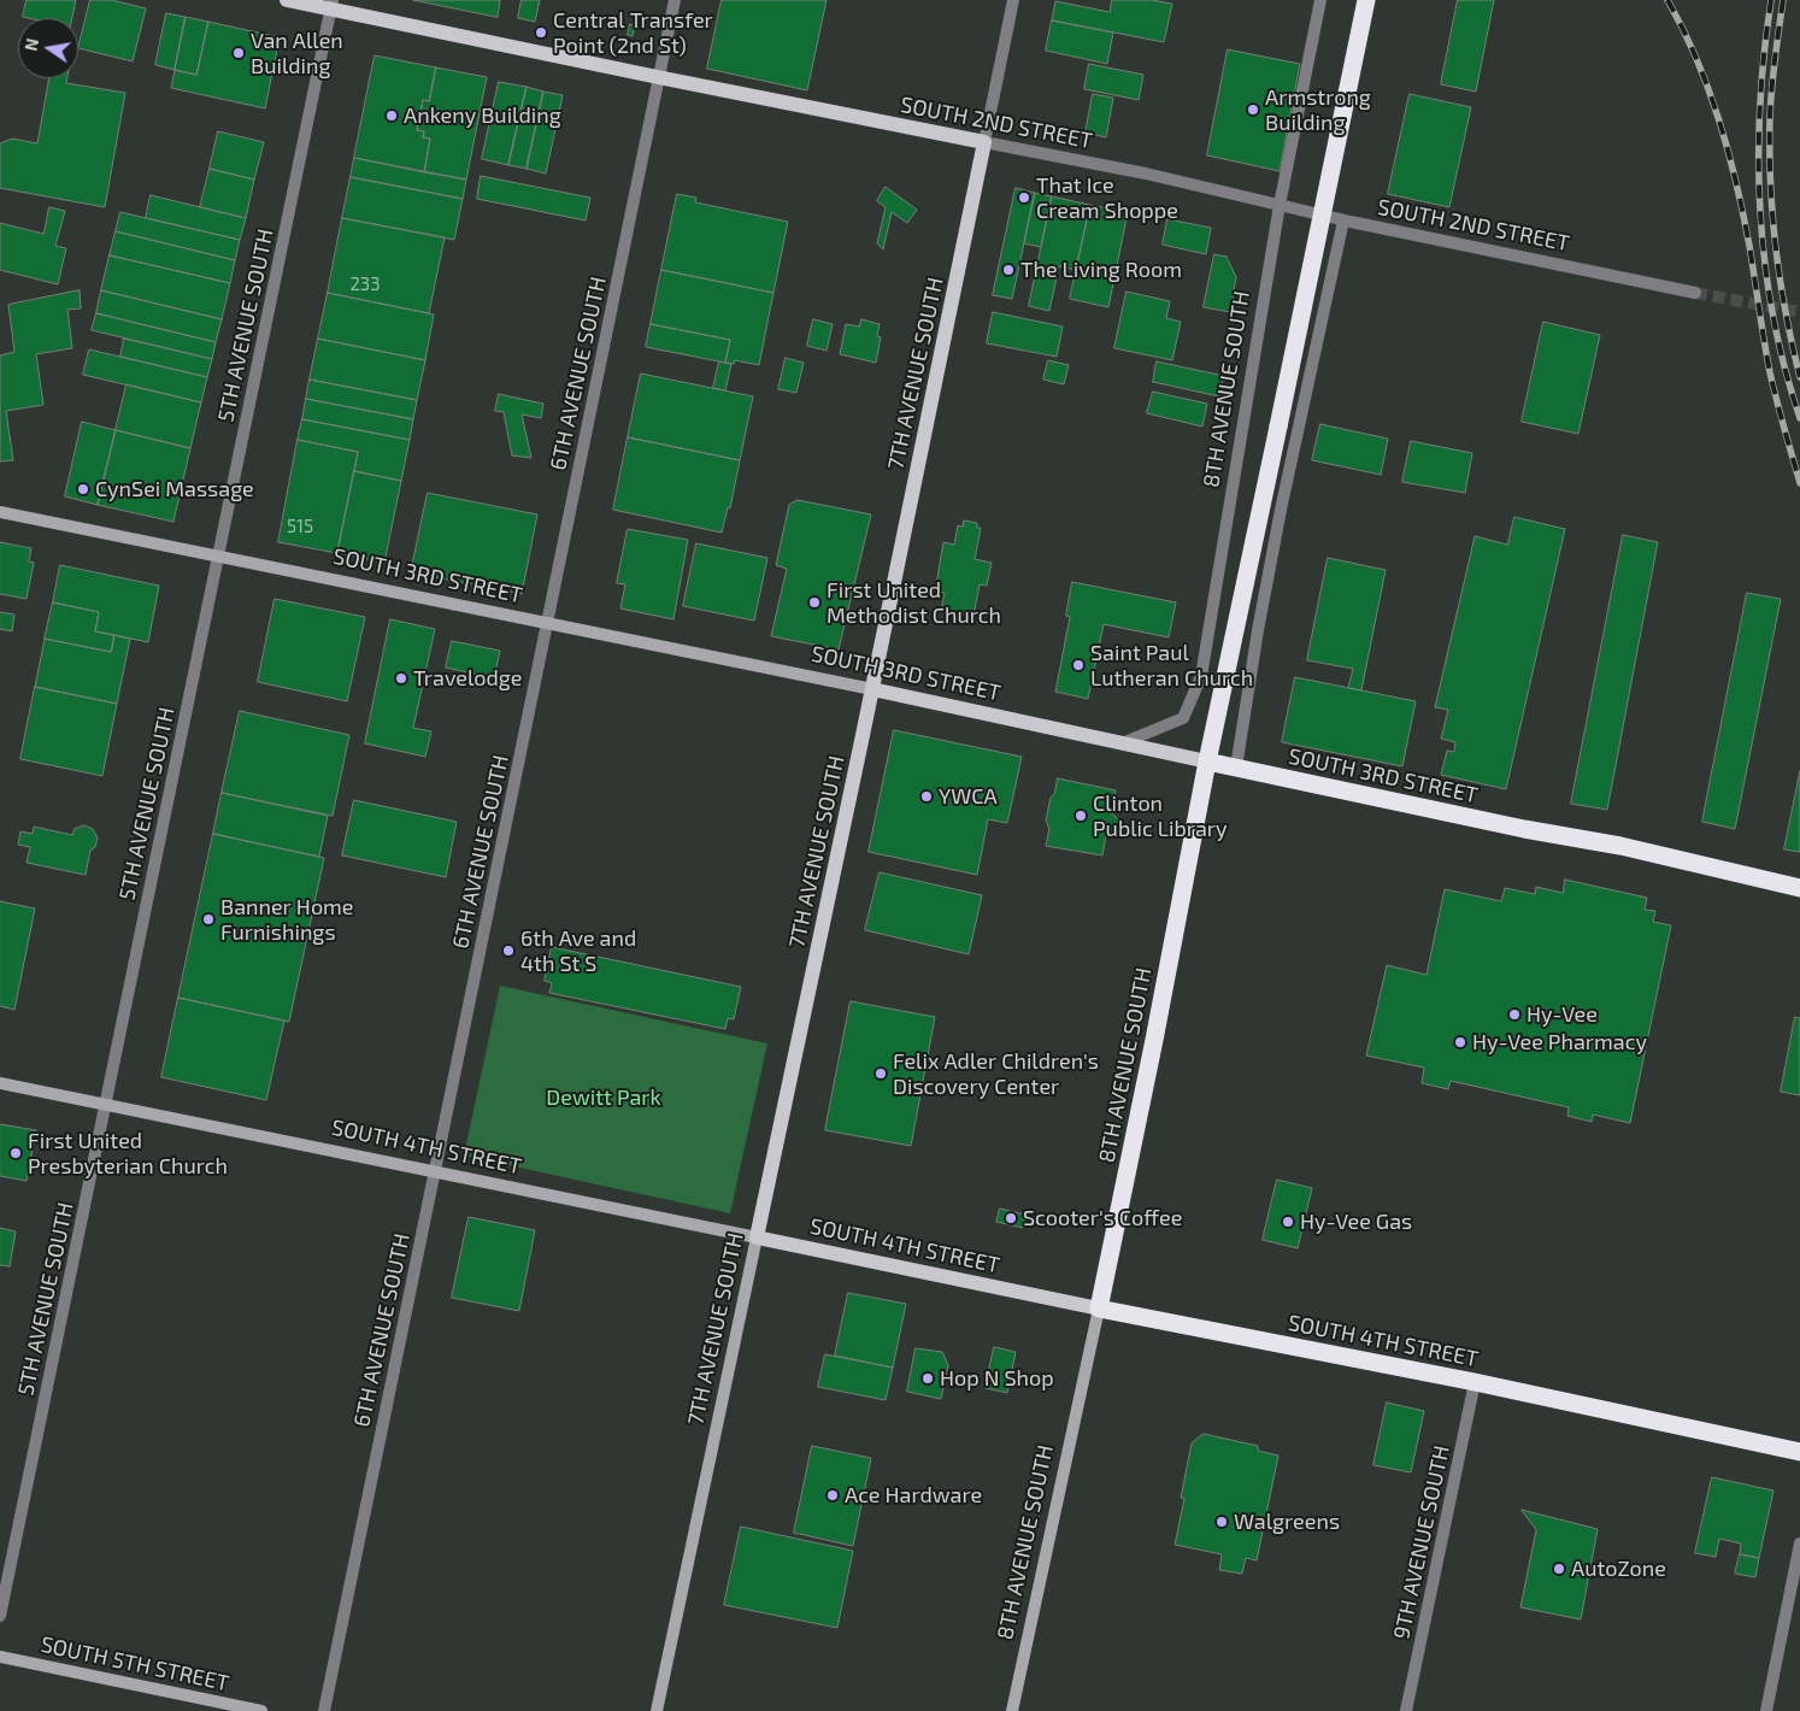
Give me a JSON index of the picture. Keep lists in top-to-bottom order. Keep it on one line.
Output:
{"streets":{"highway":["8TH AVENUE SOUTH","SOUTH 3RD STREET","SOUTH 4TH STREET"],"main road":["SOUTH 2ND STREET","7TH AVENUE SOUTH"],"street":["5TH AVENUE SOUTH","6TH AVENUE SOUTH","9TH AVENUE SOUTH","SOUTH 5TH STREET"]},"crossings":[["SOUTH 2ND STREET","5TH AVENUE SOUTH"],["SOUTH 2ND STREET","6TH AVENUE SOUTH"],["SOUTH 2ND STREET","7TH AVENUE SOUTH"],["SOUTH 2ND STREET","8TH AVENUE SOUTH"],["5TH AVENUE SOUTH","SOUTH 3RD STREET"],["5TH AVENUE SOUTH","SOUTH 4TH STREET"],["6TH AVENUE SOUTH","SOUTH 3RD STREET"],["6TH AVENUE SOUTH","SOUTH 4TH STREET"],["7TH AVENUE SOUTH","SOUTH 3RD STREET"],["7TH AVENUE SOUTH","SOUTH 4TH STREET"],["8TH AVENUE SOUTH","SOUTH 3RD STREET"],["8TH AVENUE SOUTH","SOUTH 4TH STREET"],["SOUTH 4TH STREET","9TH AVENUE SOUTH"]],"parks":["Dewitt Park"],"places":["Central Transfer Point (2nd St)","Van Allen Building","Armstrong Building","Ankeny Building","That Ice Cream Shoppe","The Living Room","CynSei Massage","First United Methodist Church","Saint Paul Lutheran Church","Travelodge","YWCA","Clinton Public Library","Banner Home Furnishings","6th Ave and 4th St S","Hy-Vee","Hy-Vee Pharmacy","Felix Adler Children's Discovery Center","First United Presbyterian Church","Scooter's Coffee","Hy-Vee Gas","Hop N Shop","Ace Hardware","Walgreens","AutoZone"],"house_numbers":["233","515"],"north":"left"}
